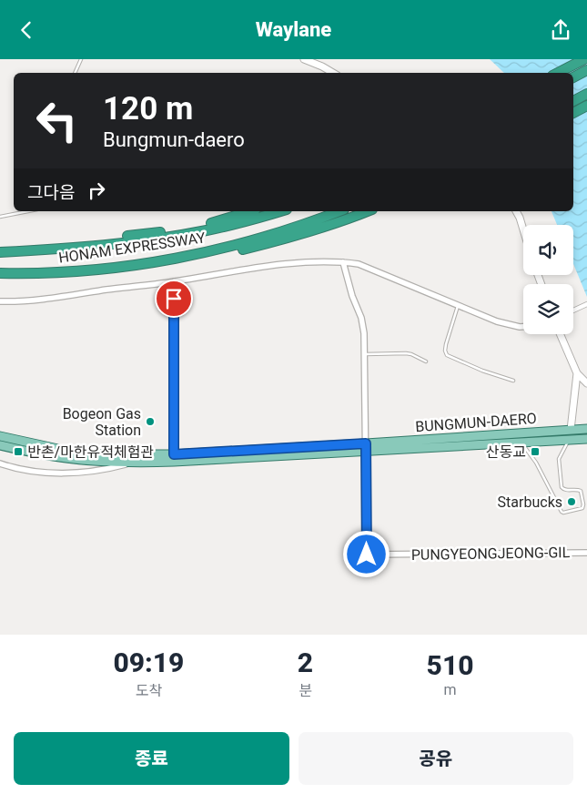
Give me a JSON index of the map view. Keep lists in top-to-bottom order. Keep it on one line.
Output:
{"streets":{"highway":["HONAM EXPRESSWAY"],"main road":["BUNGMUN-DAERO"],"street":["PUNGYEONGJEONG-GIL"]},"crossings":[["BUNGMUN-DAERO","PUNGYEONGJEONG-GIL"]],"places":{"other":["Bogeon Gas Station","Starbucks"],"transit":["반촌/마한유적체험관","산동교"]},"page":{"header":"Waylane","turn":["120 m","Bungmun-daero"],"then":"그다음","eta":["09:19","도착","2","분","510","m"],"buttons":["종료","공유"]}}
